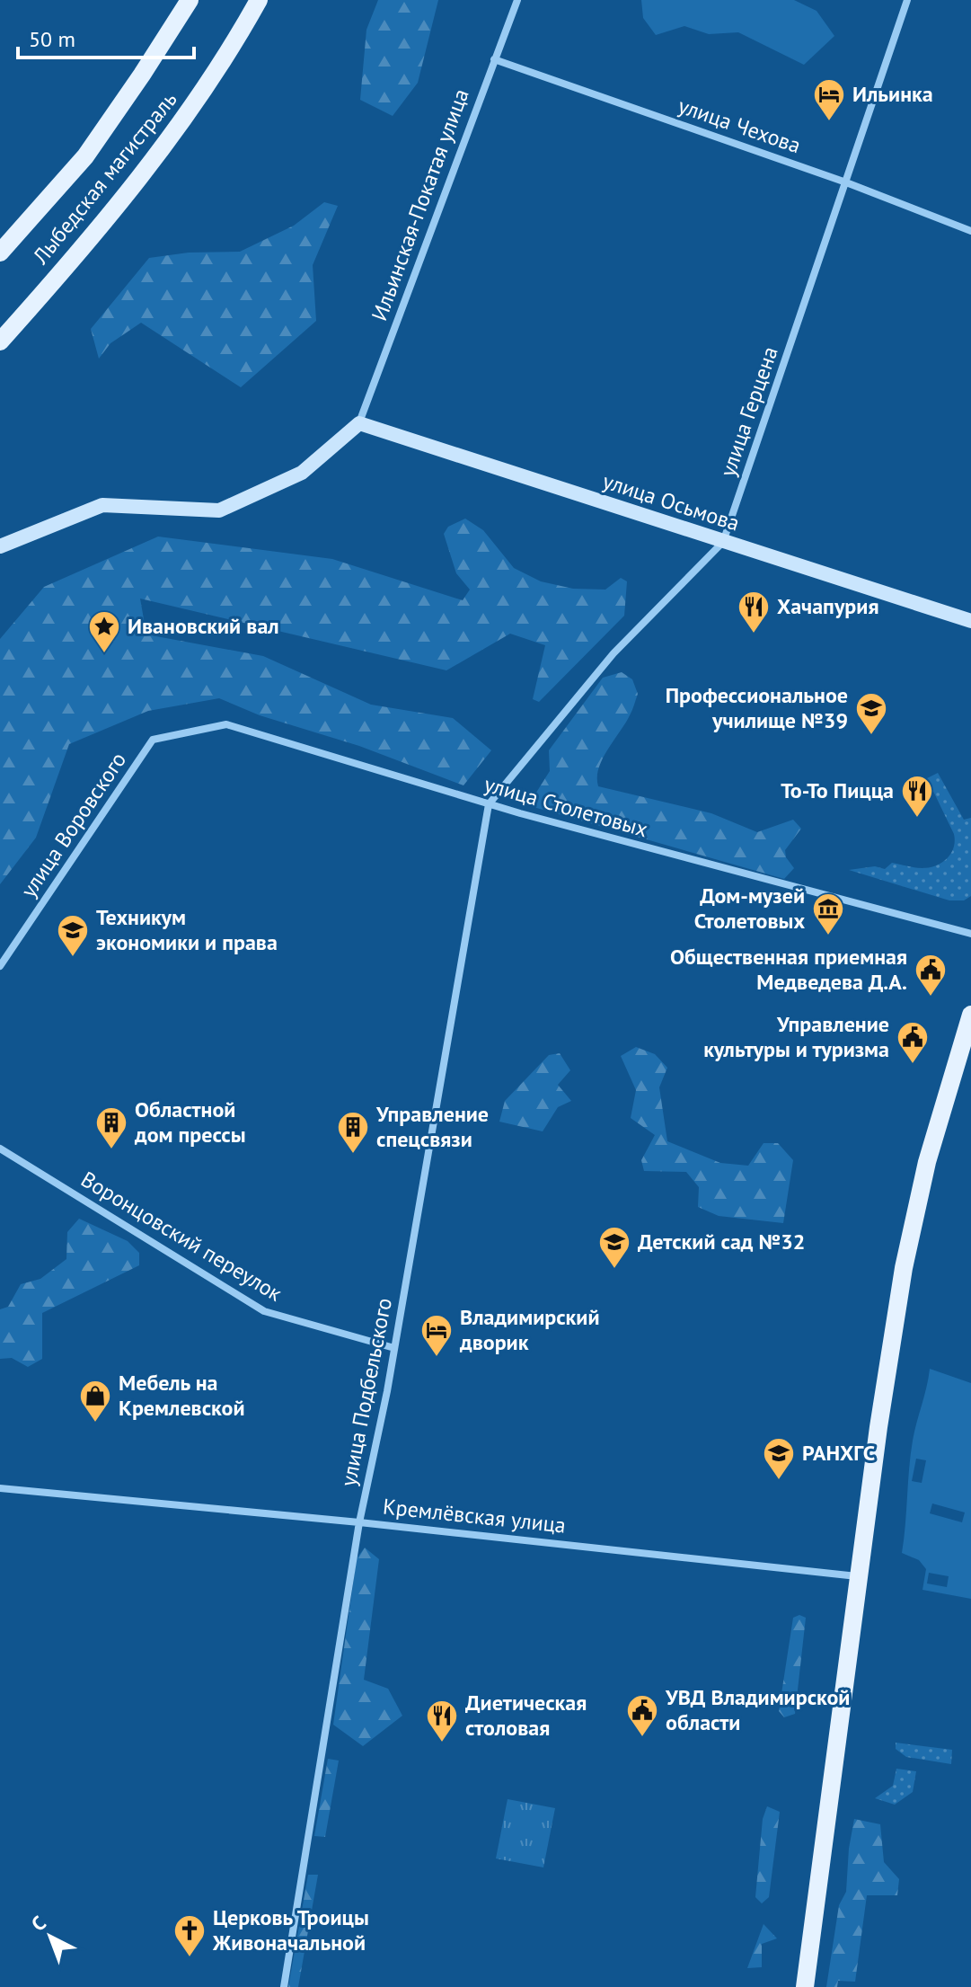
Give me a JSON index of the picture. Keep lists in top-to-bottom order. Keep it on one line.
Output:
{"streets":{"main road":["Лыбедская магистраль"],"street":["улица Чехова","Ильинская-Покатая улица","улица Герцена","улица Осьмова","улица Столетовых","улица Воровского","Воронцовский переулок","улица Подбельского","Кремлёвская улица"]},"crossings":[["улица Чехова","Ильинская-Покатая улица"],["улица Чехова","улица Герцена"],["Ильинская-Покатая улица","улица Осьмова"],["улица Герцена","улица Осьмова"],["улица Герцена","улица Столетовых"],["улица Герцена","улица Подбельского"],["улица Столетовых","улица Воровского"],["улица Столетовых","улица Подбельского"],["Воронцовский переулок","улица Подбельского"],["улица Подбельского","Кремлёвская улица"]],"places":{"hotel":["Ильинка","Владимирский дворик"],"restaurant":["Хачапурия","То-То Пицца","Диетическая столовая"],"place":["Ивановский вал"],"school or university":["Профессиональное училище №39","Техникум экономики и права","Детский сад №32","РАНХГС"],"museum":["Дом-музей Столетовых"],"public building":["Общественная приемная Медведева Д.А.","Управление культуры и туризма","УВД Владимирской области"],"building":["Областной дом прессы","Управление спецсвязи"],"shop":["Мебель на Кремлевской"],"church":["Церковь Троицы Живоначальной"]},"scale_bar":"50 m","north":"top left"}
